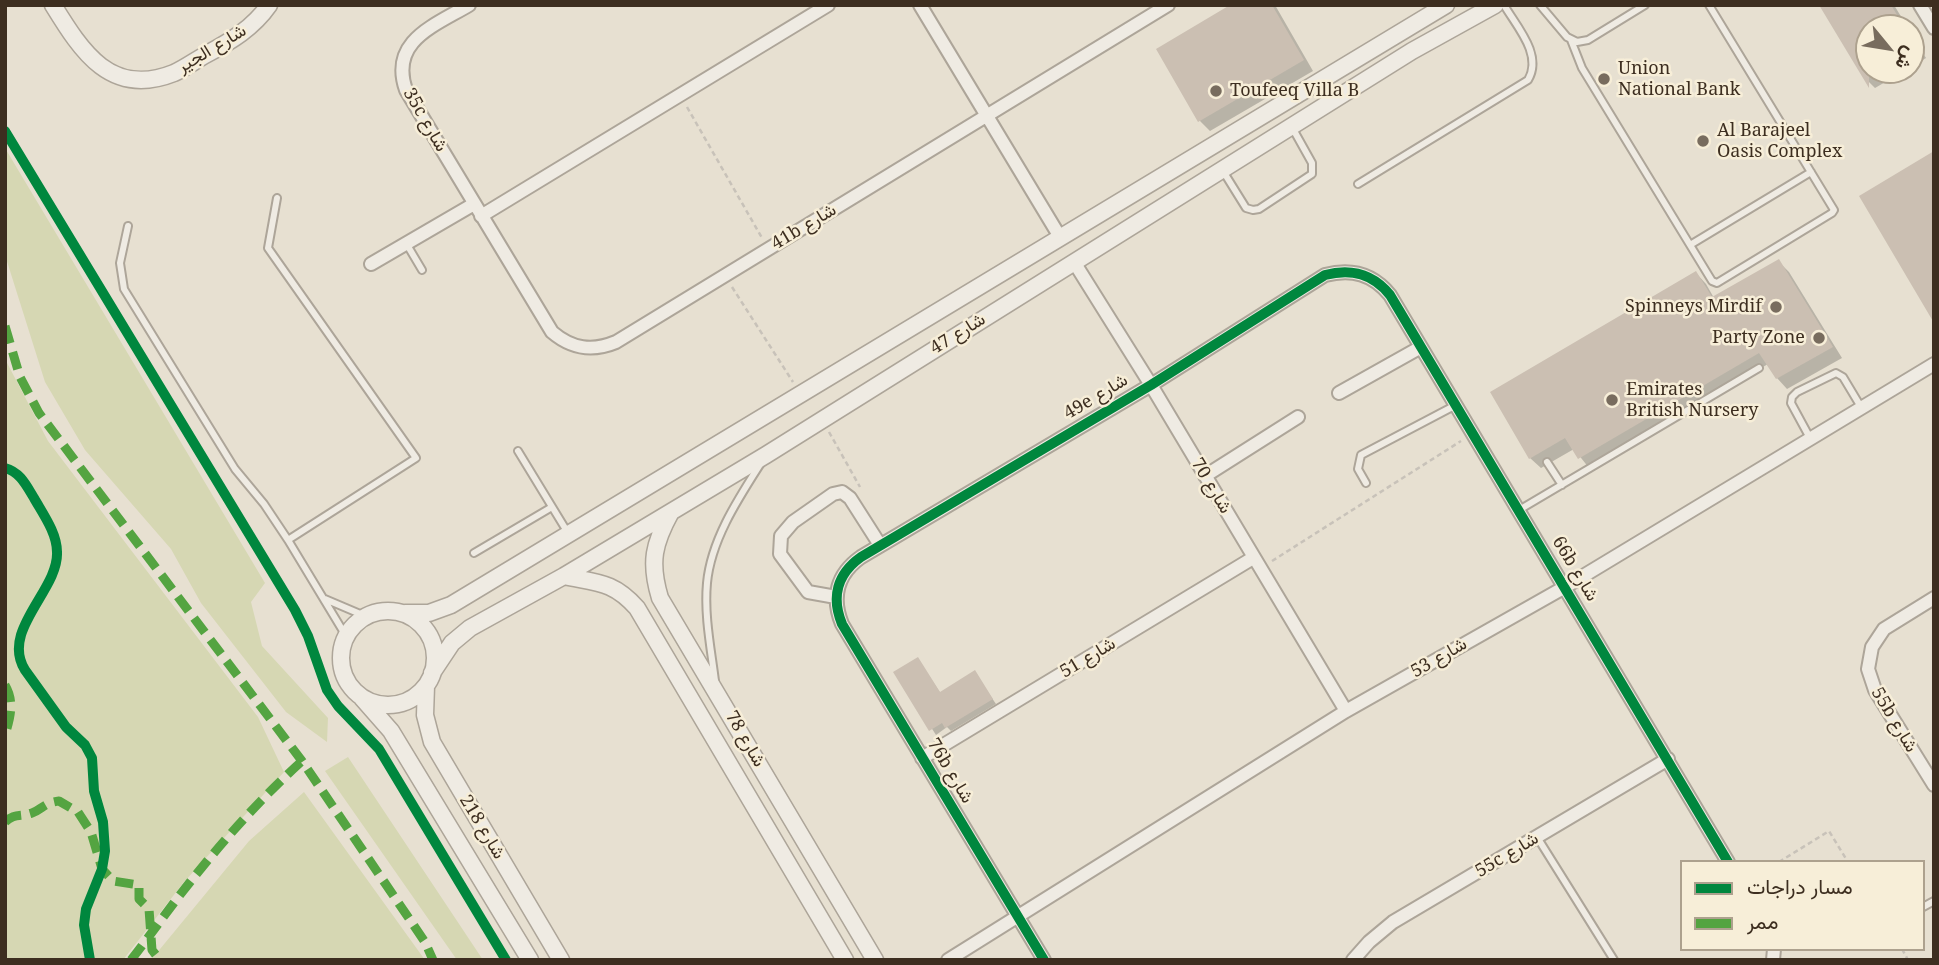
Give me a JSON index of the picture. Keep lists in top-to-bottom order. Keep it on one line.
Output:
{"streets":{"street":["شارع الجير","35c شارع","41b شارع","شارع 47","49e شارع","شارع 70","66b شارع","شارع 51","شارع 53","55b شارع","شارع 78","76b شارع","شارع 218","55c شارع"]},"crossings":[["35c شارع","41b شارع"],["شارع 47","شارع 70"],["شارع 47","شارع 78"],["شارع 47","شارع 218"],["49e شارع","شارع 70"],["49e شارع","66b شارع"],["49e شارع","76b شارع"],["شارع 70","شارع 51"],["شارع 70","شارع 53"],["66b شارع","شارع 53"],["66b شارع","55c شارع"],["شارع 51","76b شارع"],["شارع 53","76b شارع"]],"places":["Union National Bank","Toufeeq Villa B","Al Barajeel Oasis Complex","Spinneys Mirdif","Party Zone","Emirates British Nursery"],"legend":["مسار دراجات","ممر"],"north":"bottom right"}
